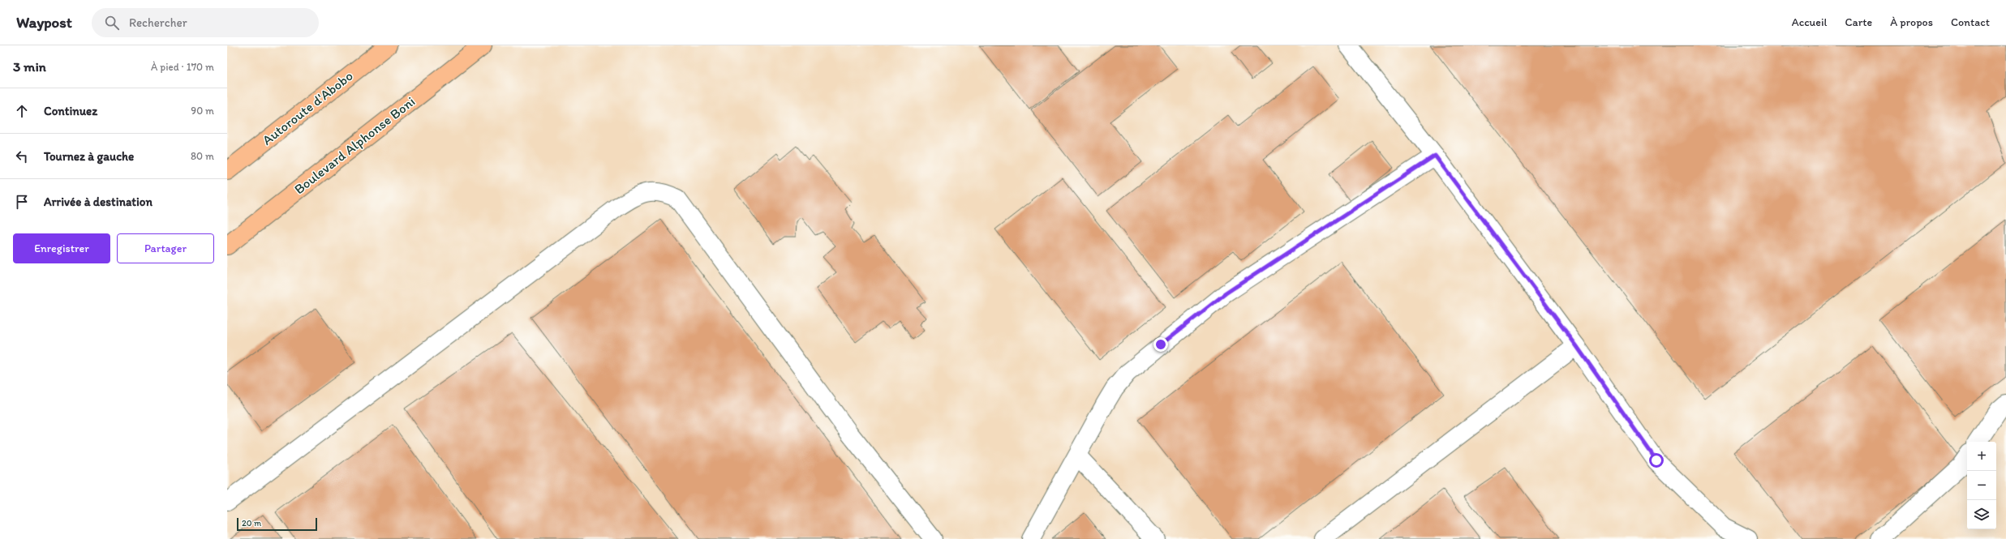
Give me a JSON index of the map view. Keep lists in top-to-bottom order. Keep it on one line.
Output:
{"streets":{"main road":["Autoroute d'Abobo","Boulevard Alphonse Boni"]},"scale_bar":"20 m","page":{"header":"Waypost","search":"Rechercher","nav":["Accueil","Carte","À propos","Contact"],"heading":["3 min","À pied · 170 m"],"list":[["Continuez","90 m"],["Tournez à gauche","80 m"],"Arrivée à destination"],"buttons":["Enregistrer","Partager"],"map_buttons":["+","−"],"scale":"20 m"}}
